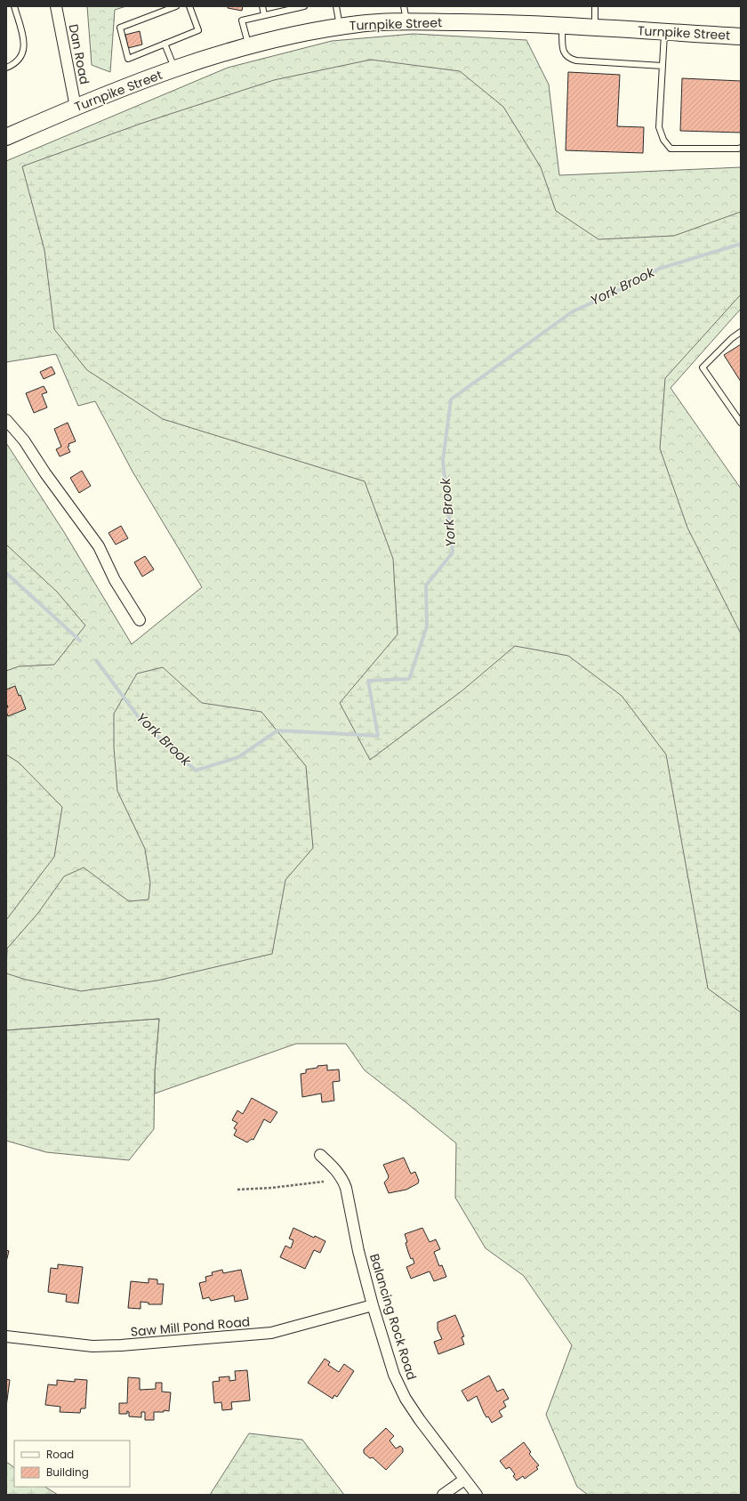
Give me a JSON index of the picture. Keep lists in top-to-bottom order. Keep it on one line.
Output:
{"streets":{"main road":["Turnpike Street"],"street":["Dan Road","Balancing Rock Road","Saw Mill Pond Road"]},"crossings":[["Turnpike Street","Dan Road"],["Balancing Rock Road","Saw Mill Pond Road"]],"water":["York Brook"],"legend":["Road","Building"]}
